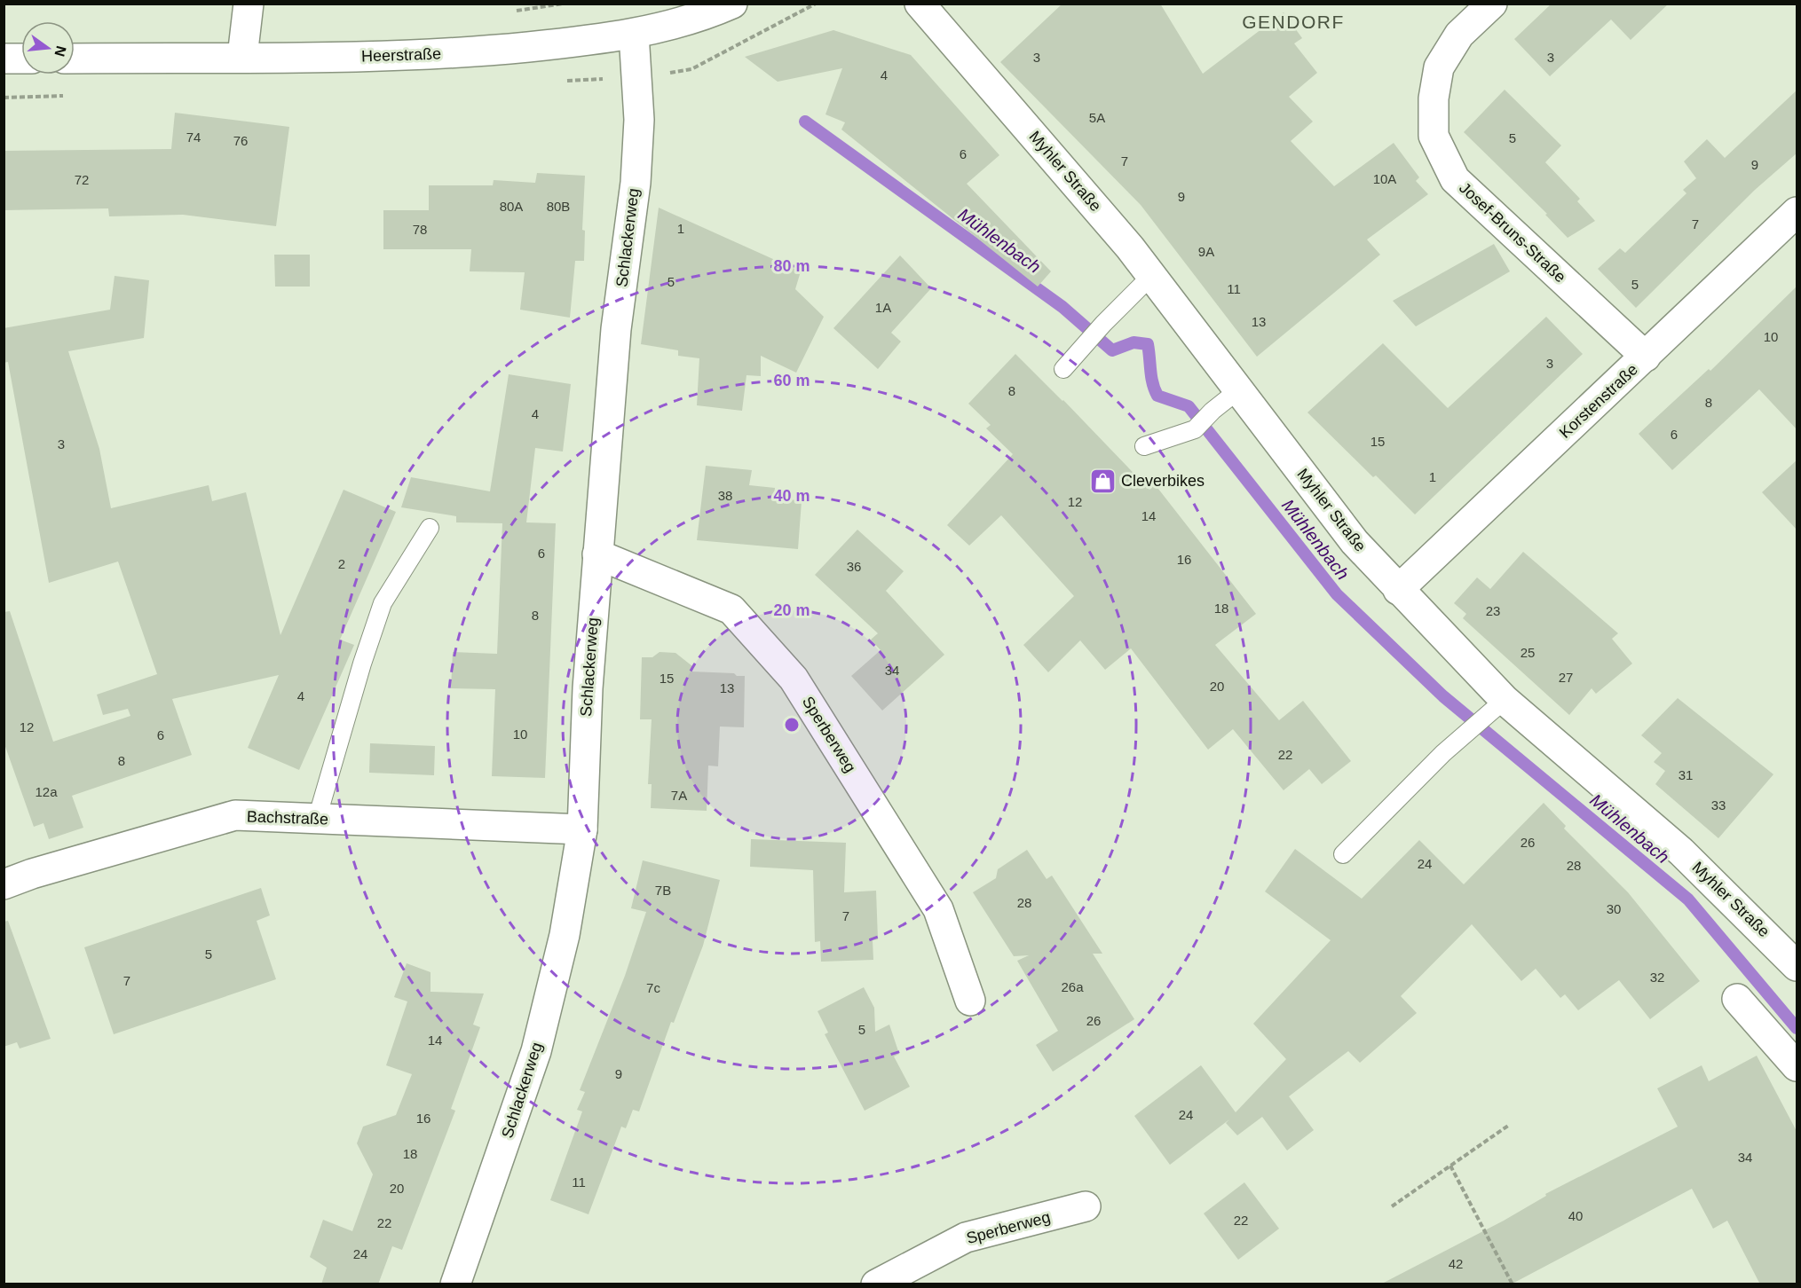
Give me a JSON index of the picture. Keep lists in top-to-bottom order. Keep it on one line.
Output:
{"streets":{"street":["Heerstraße","Myhler Straße","Josef-Bruns-Straße","Schlackerweg","Korstenstraße","Sperberweg","Bachstraße"]},"crossings":[["Heerstraße","Schlackerweg"],["Myhler Straße","Korstenstraße"],["Josef-Bruns-Straße","Korstenstraße"],["Schlackerweg","Sperberweg"],["Schlackerweg","Bachstraße"]],"districts":["GENDORF"],"water":["Mühlenbach"],"places":{"shop":["Cleverbikes"]},"house_numbers":["3","3","4","5A","74","5","76","6","7","9","10A","72","9","80A","80B","7","1","78","9A","5","5","11","1A","13","10","3","8","8","4","6","15","3","1","38","12","14","6","16","2","36","18","23","8","25","34","27","15","20","13","4","12","10","6","22","8","31","12a","7A","33","26","24","28","7B","28","30","7","5","32","7","26a","7c","26","5","14","9","24","16","18","34","11","20","40","22","22","24","42"],"north":"right","rings":["80 m","60 m","40 m","20 m"]}
